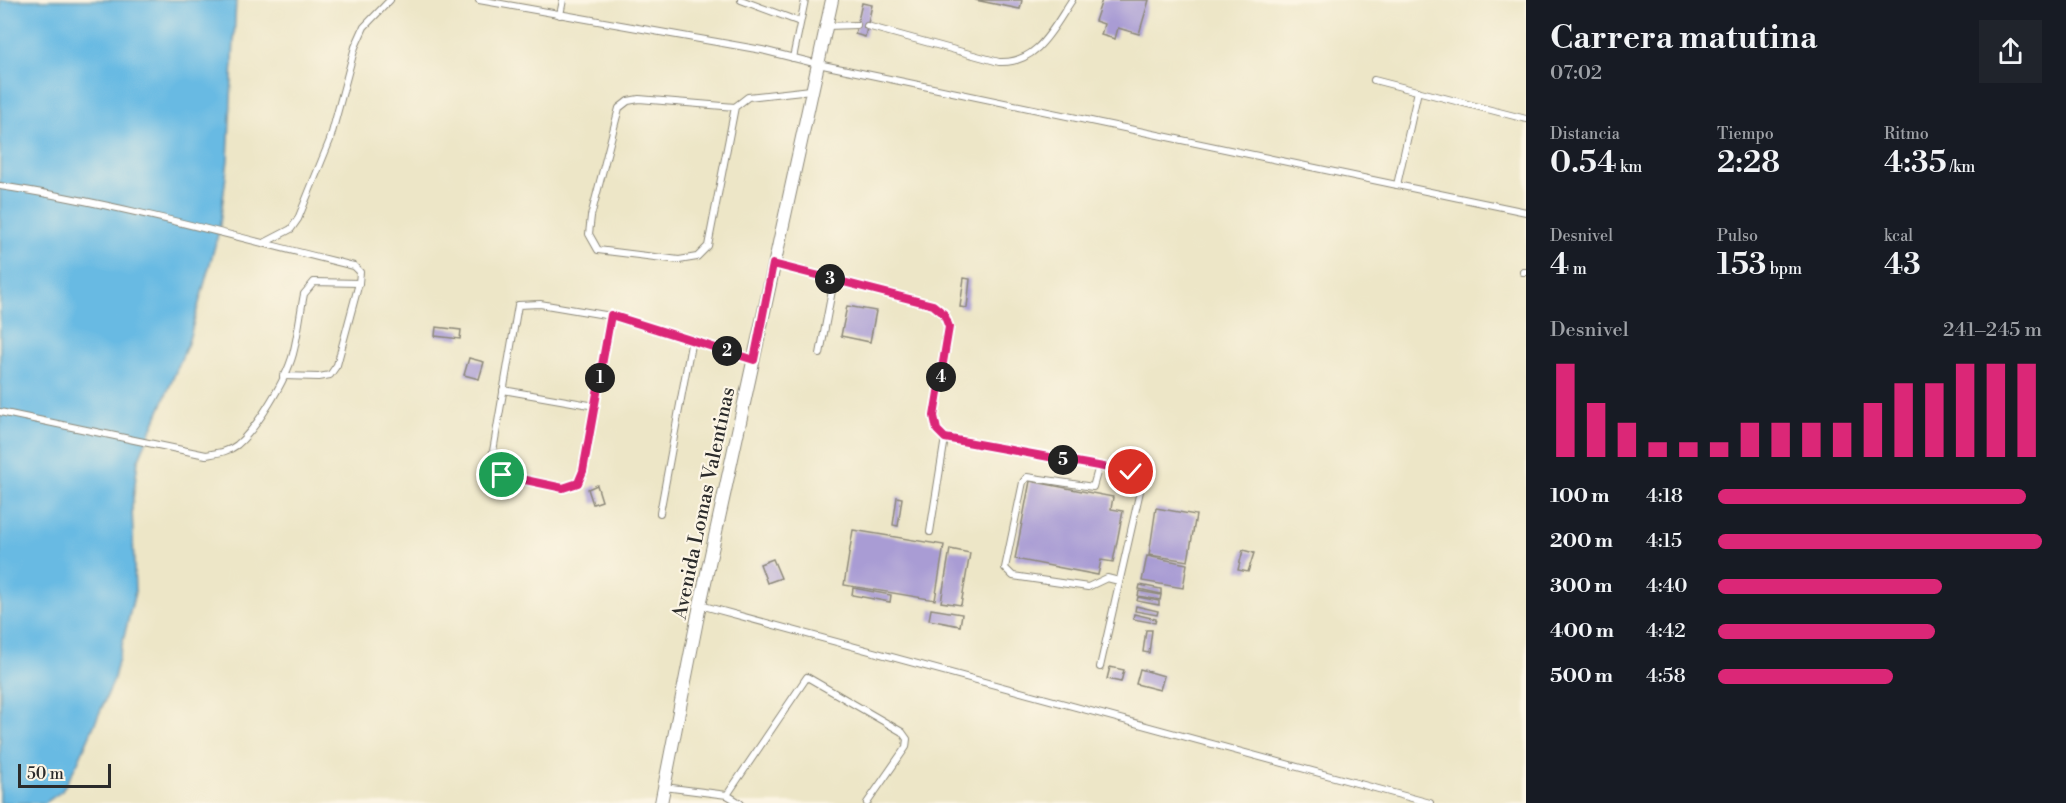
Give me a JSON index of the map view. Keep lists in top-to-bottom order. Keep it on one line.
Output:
{"streets":{"street":["Avenida Lomas Valentinas"]},"scale_bar":"50 m","page":{"heading":["Carrera matutina","07:02"],"stats":[["Distancia","0.54 km"],["Tiempo","2:28"],["Ritmo","4:35 /km"],["Desnivel","4 m"],["Pulso","153 bpm"],["kcal","43"]],"pins":["3","2","4","1","5"],"chart":["Desnivel","241–245 m"],"list":[{"name":"100 m","note":"4:18"},{"name":"200 m","note":"4:15"},{"name":"300 m","note":"4:40"},{"name":"400 m","note":"4:42"},{"name":"500 m","note":"4:58"}],"scale":"50 m"}}
